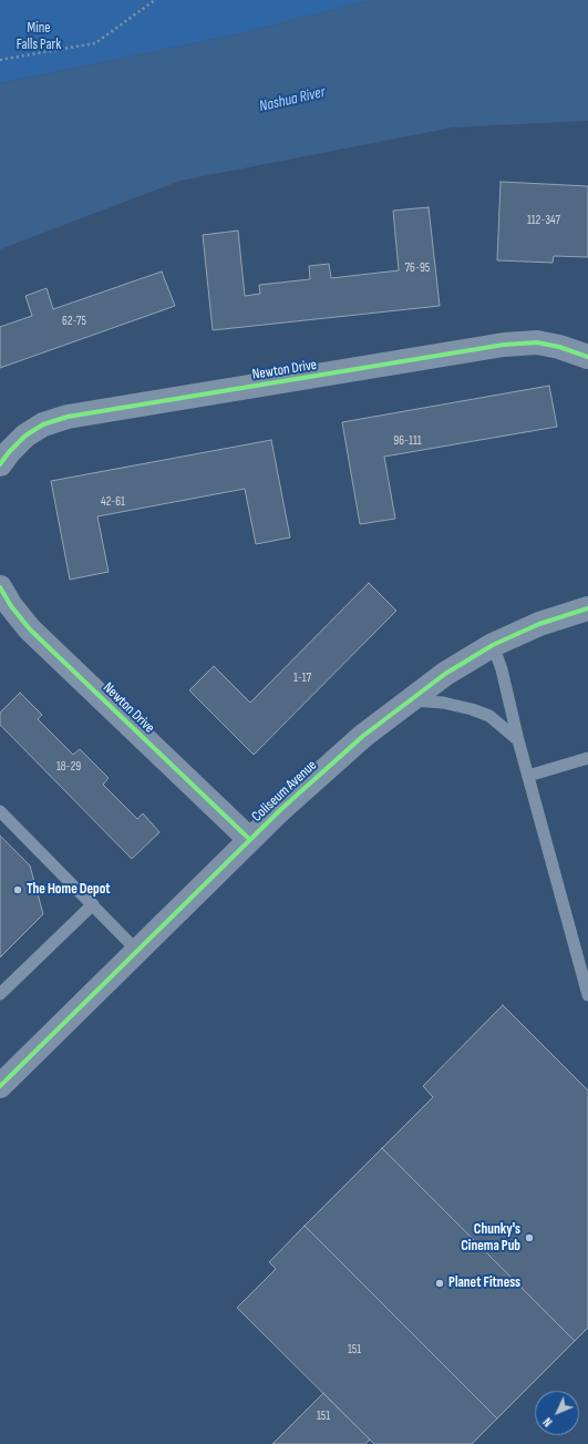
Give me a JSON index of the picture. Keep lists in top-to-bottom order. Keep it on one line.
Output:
{"streets":{"street":["Newton Drive","Coliseum Avenue"]},"crossings":[["Newton Drive","Coliseum Avenue"]],"water":["Nashua River"],"parks":["Mine Falls Park"],"places":["The Home Depot","Chunky's Cinema Pub","Planet Fitness"],"house_numbers":["112-347","76-95","62-75","96-111","42-61","1-17","18-29","151","151"],"north":"bottom left"}
